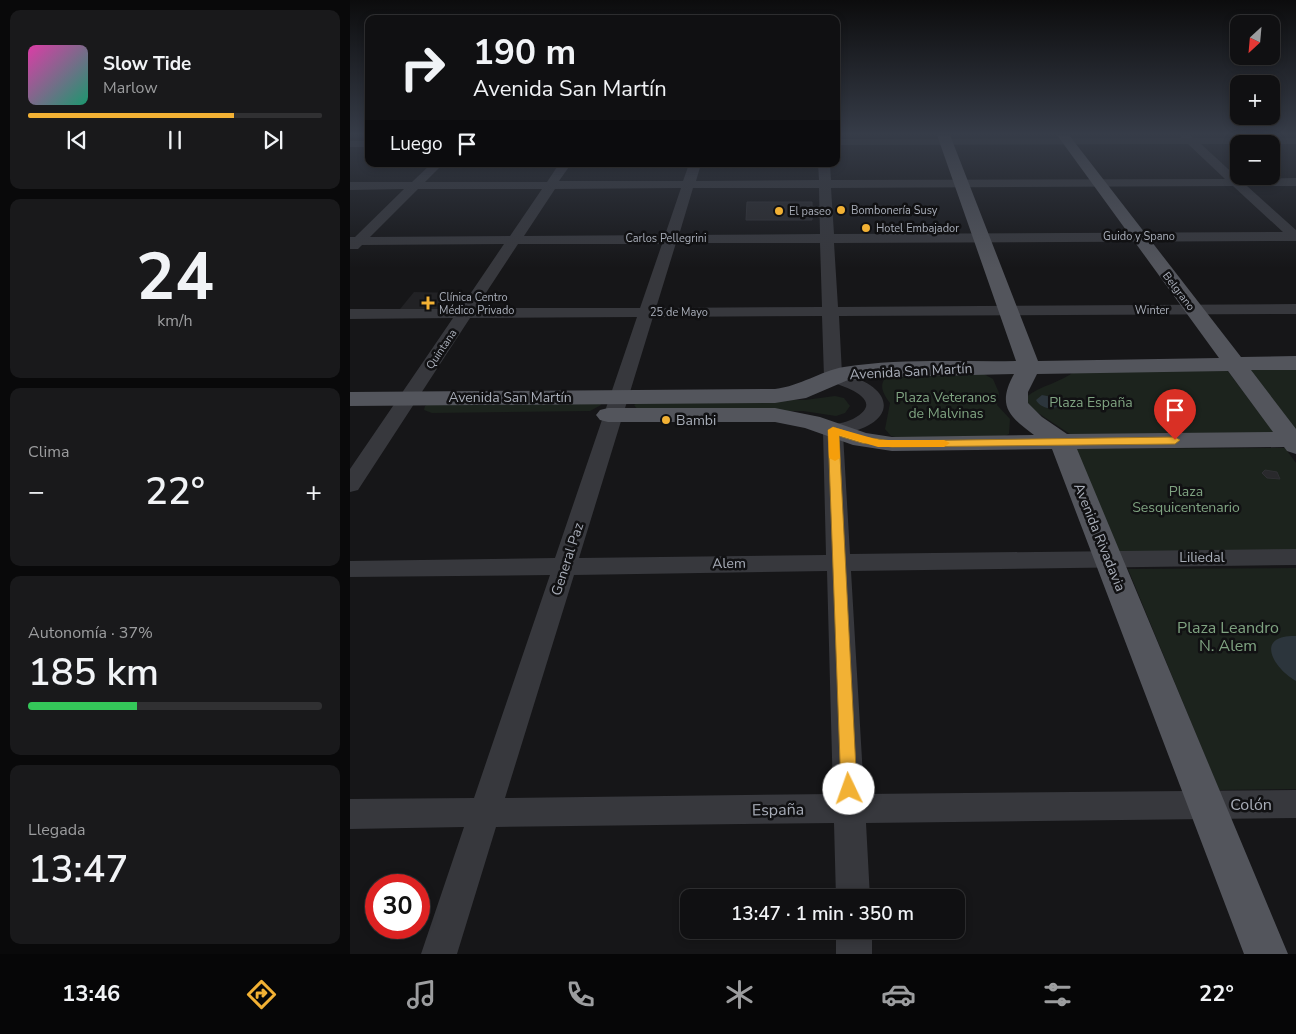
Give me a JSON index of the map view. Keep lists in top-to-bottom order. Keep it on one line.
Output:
{"streets":{"main road":["Belgrano","Avenida San Martín","Avenida Rivadavia"],"street":["Guido y Spano","Carlos Pellegrini","Winter","25 de Mayo","Quintana","Liliedal","General Paz","Alem","Colón","España"]},"crossings":[["Guido y Spano","Carlos Pellegrini"],["Guido y Spano","Belgrano"],["Carlos Pellegrini","Quintana"],["Carlos Pellegrini","General Paz"],["Belgrano","Winter"],["Belgrano","Avenida San Martín"],["Winter","25 de Mayo"],["25 de Mayo","Quintana"],["25 de Mayo","General Paz"],["Quintana","Avenida San Martín"],["Avenida San Martín","Avenida Rivadavia"],["Avenida San Martín","General Paz"],["Avenida Rivadavia","Liliedal"],["Avenida Rivadavia","Alem"],["Avenida Rivadavia","Colón"],["Avenida Rivadavia","España"],["Liliedal","Alem"],["General Paz","Alem"],["General Paz","España"],["Colón","España"]],"parks":["Plaza Veteranos de Malvinas","Plaza España","Plaza Sesquicentenario","Plaza Leandro N. Alem"],"places":{"other":["Bombonería Susy","El paseo","Hotel Embajador","Bambi"],"health":["Clínica Centro Médico Privado"]},"north":"bottom left","page":{"map_buttons":["+","−"],"turn":["190 m","Avenida San Martín"],"song":["Slow Tide","Marlow"],"then":"Luego","tile":[["24","km/h"],"Clima",["Autonomía · 37%","185 km"],["Llegada","13:47"]],"heat":["−","22°","+"],"limit":"30","trip":"13:47 · 1 min · 350 m","tabs":["13:46","22°"]}}
